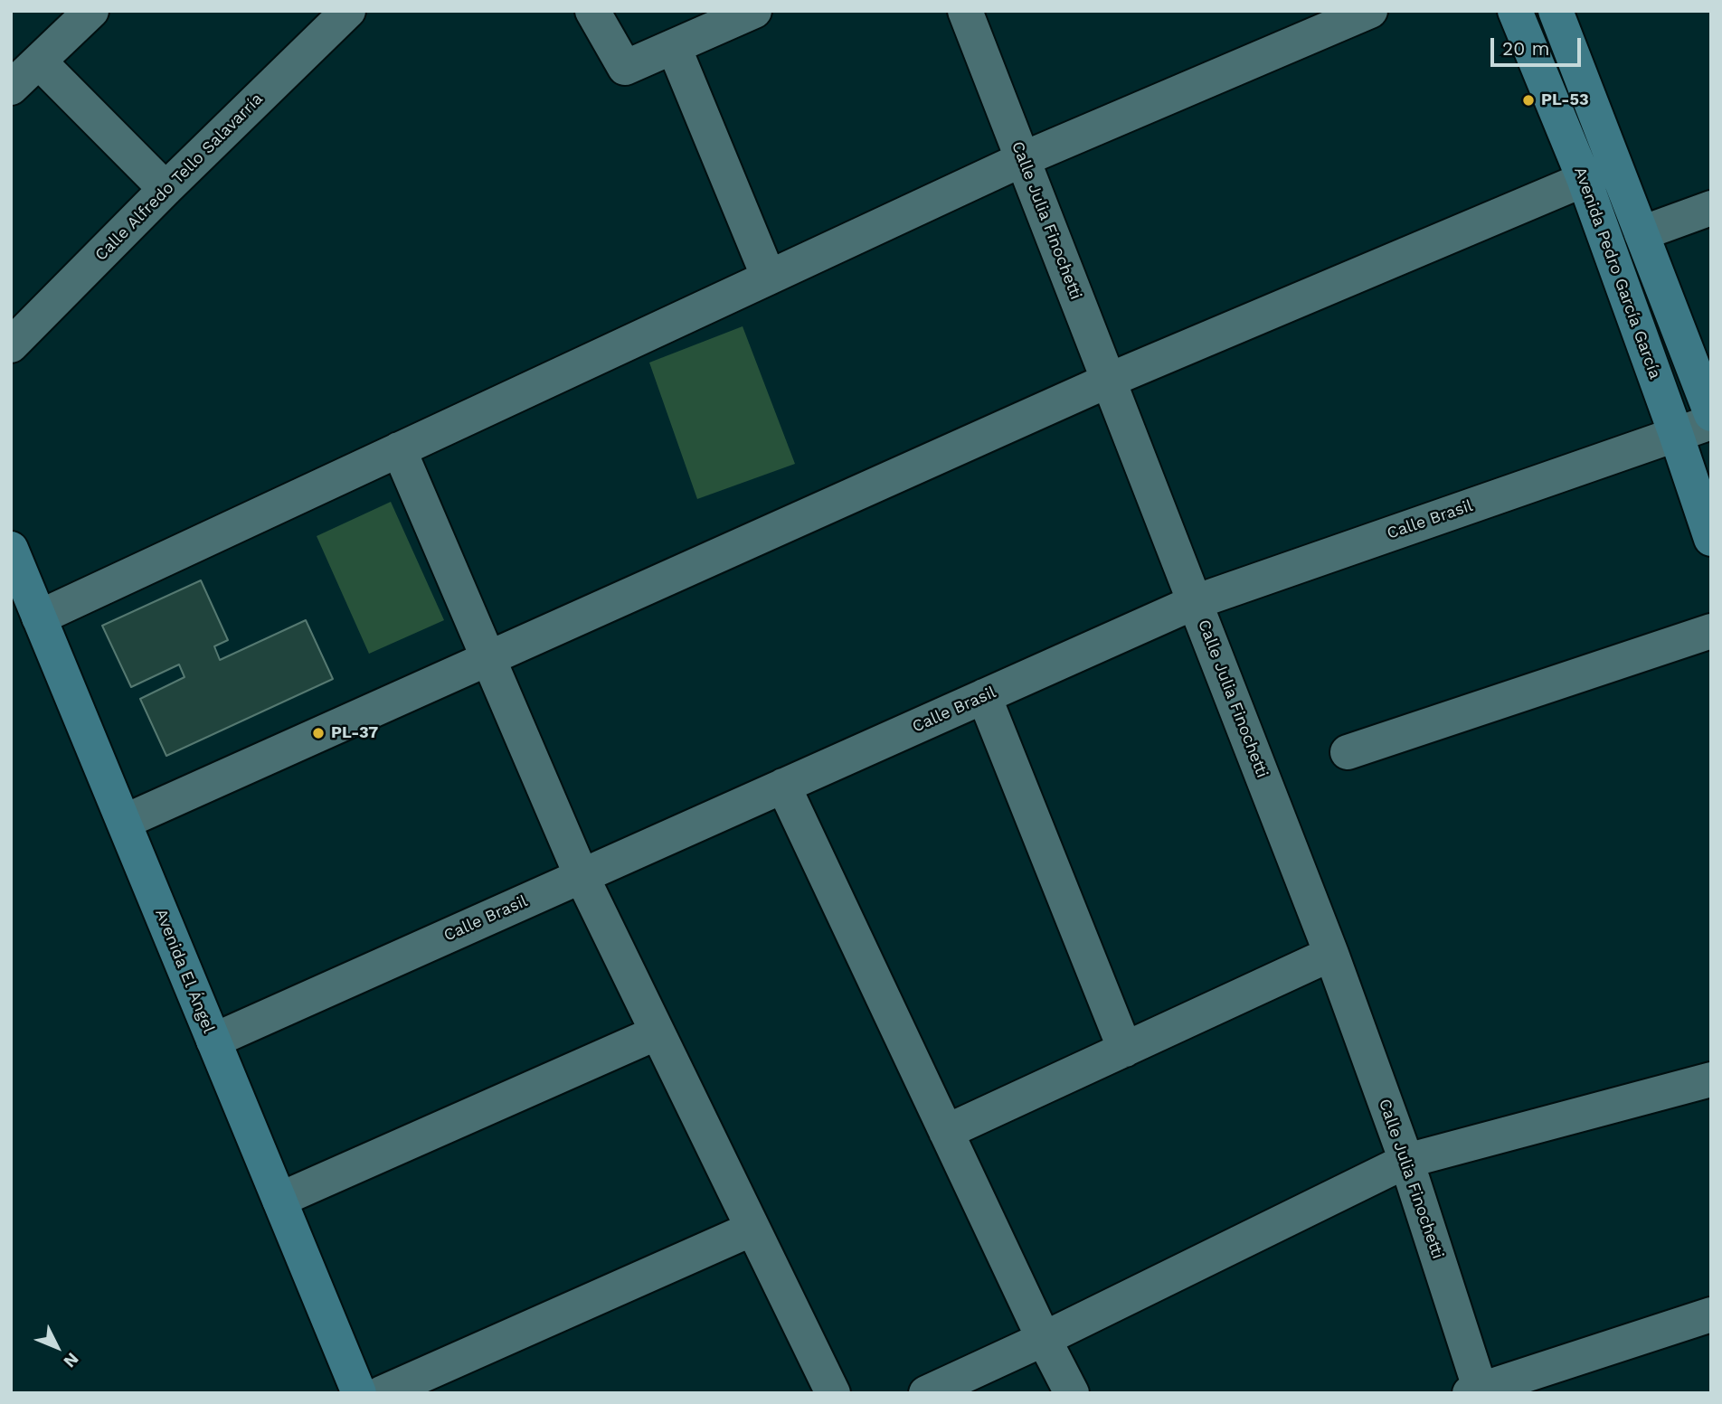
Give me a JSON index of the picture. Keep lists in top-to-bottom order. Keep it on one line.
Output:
{"streets":{"street":["Calle Alfredo Tello Salavarría","Calle Julia Finochetti","Avenida Pedro García García","Calle Brasil","Avenida El Ángel"]},"crossings":[["Calle Julia Finochetti","Calle Brasil"],["Avenida Pedro García García","Calle Brasil"],["Calle Brasil","Avenida El Ángel"]],"places":["PL-53","PL-37"],"scale_bar":"20 m","north":"bottom right"}
